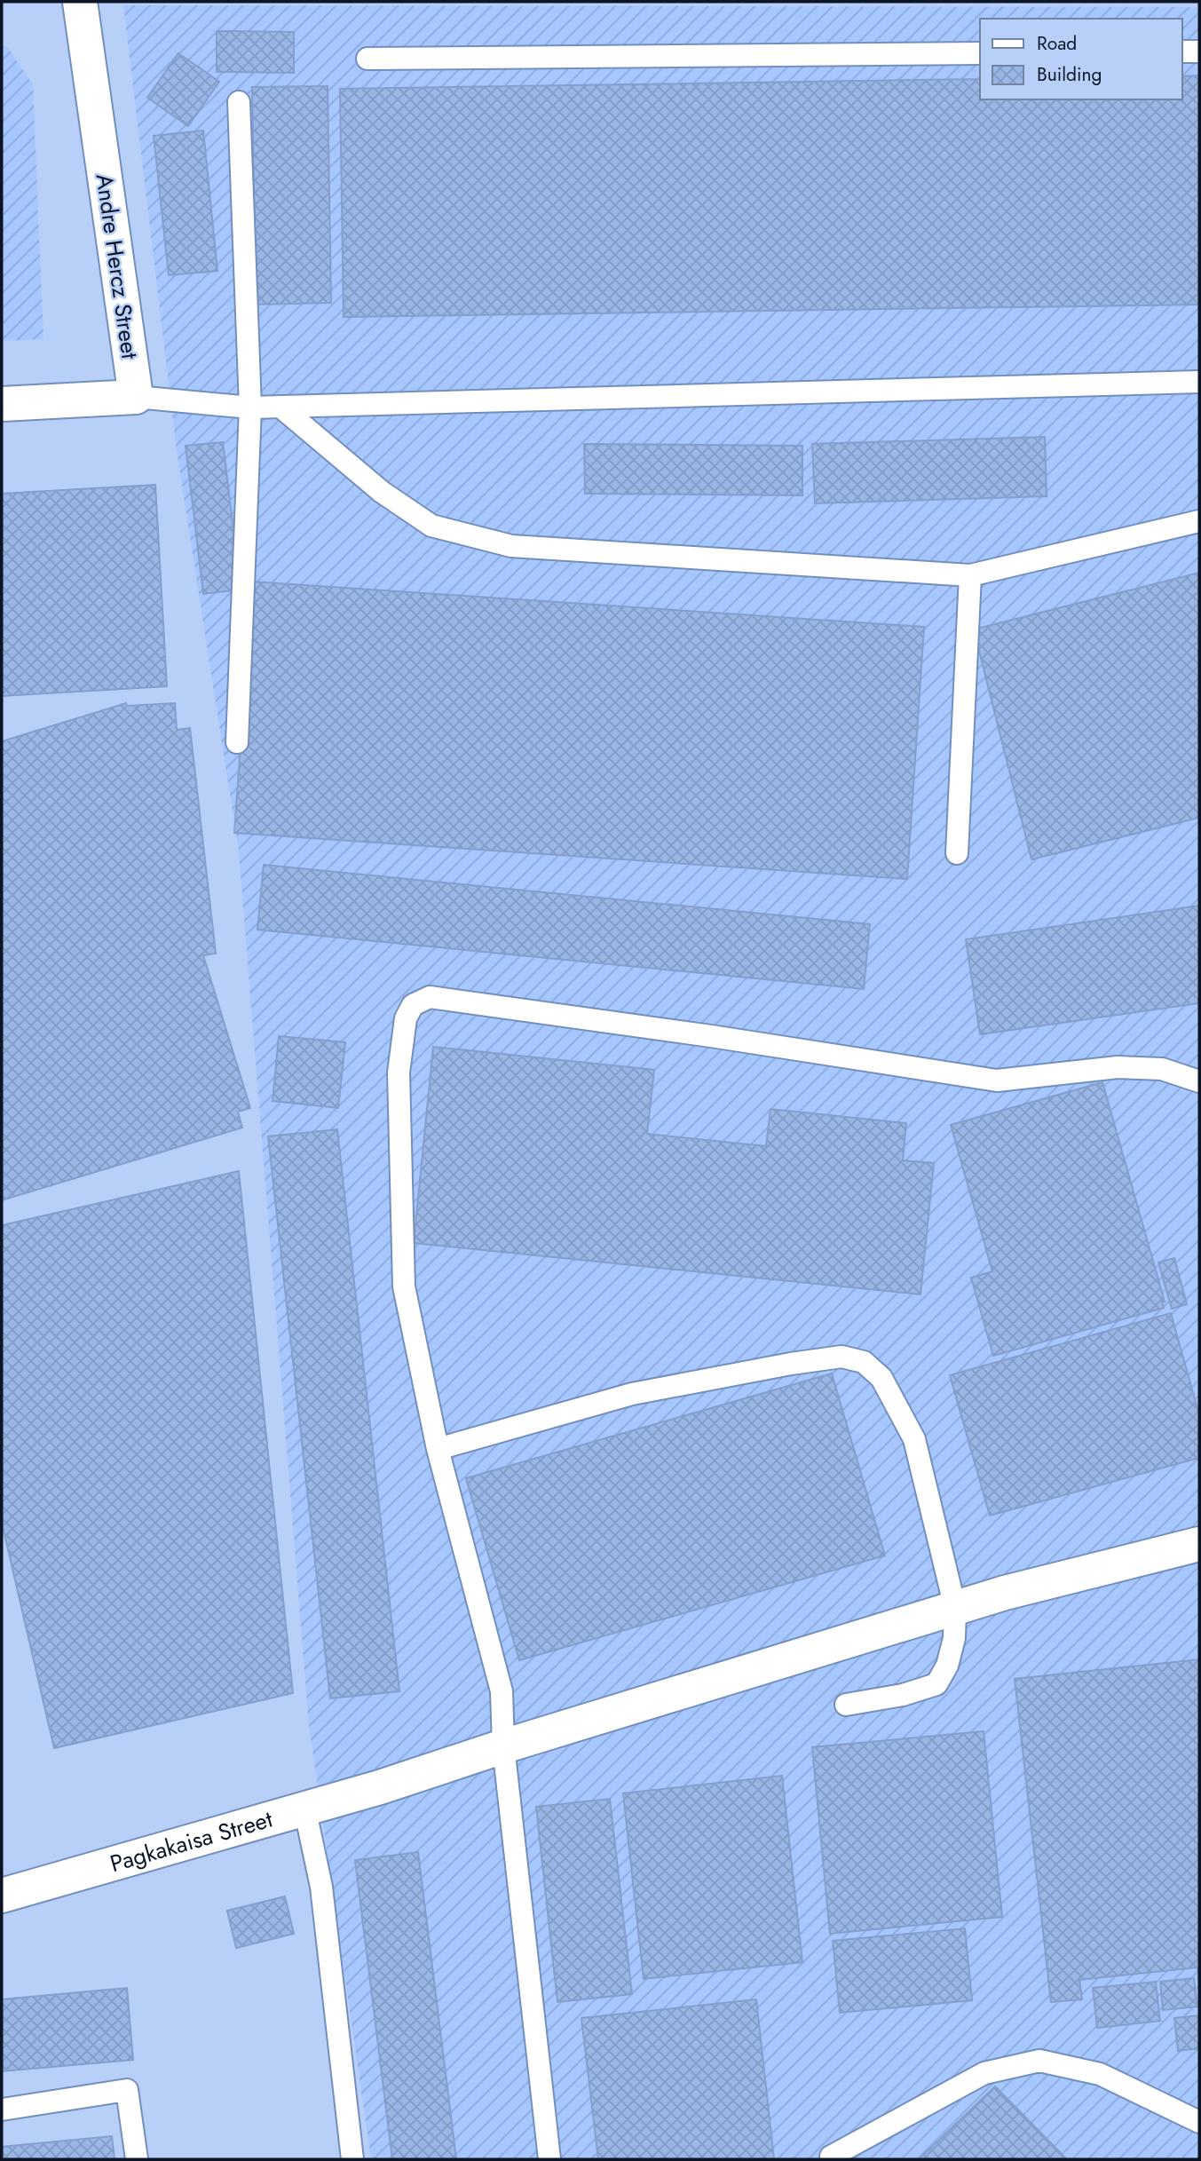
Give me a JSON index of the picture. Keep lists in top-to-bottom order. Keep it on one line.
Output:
{"streets":{"street":["Andre Hercz Street","Pagkakaisa Street"]},"legend":["Road","Building"]}
